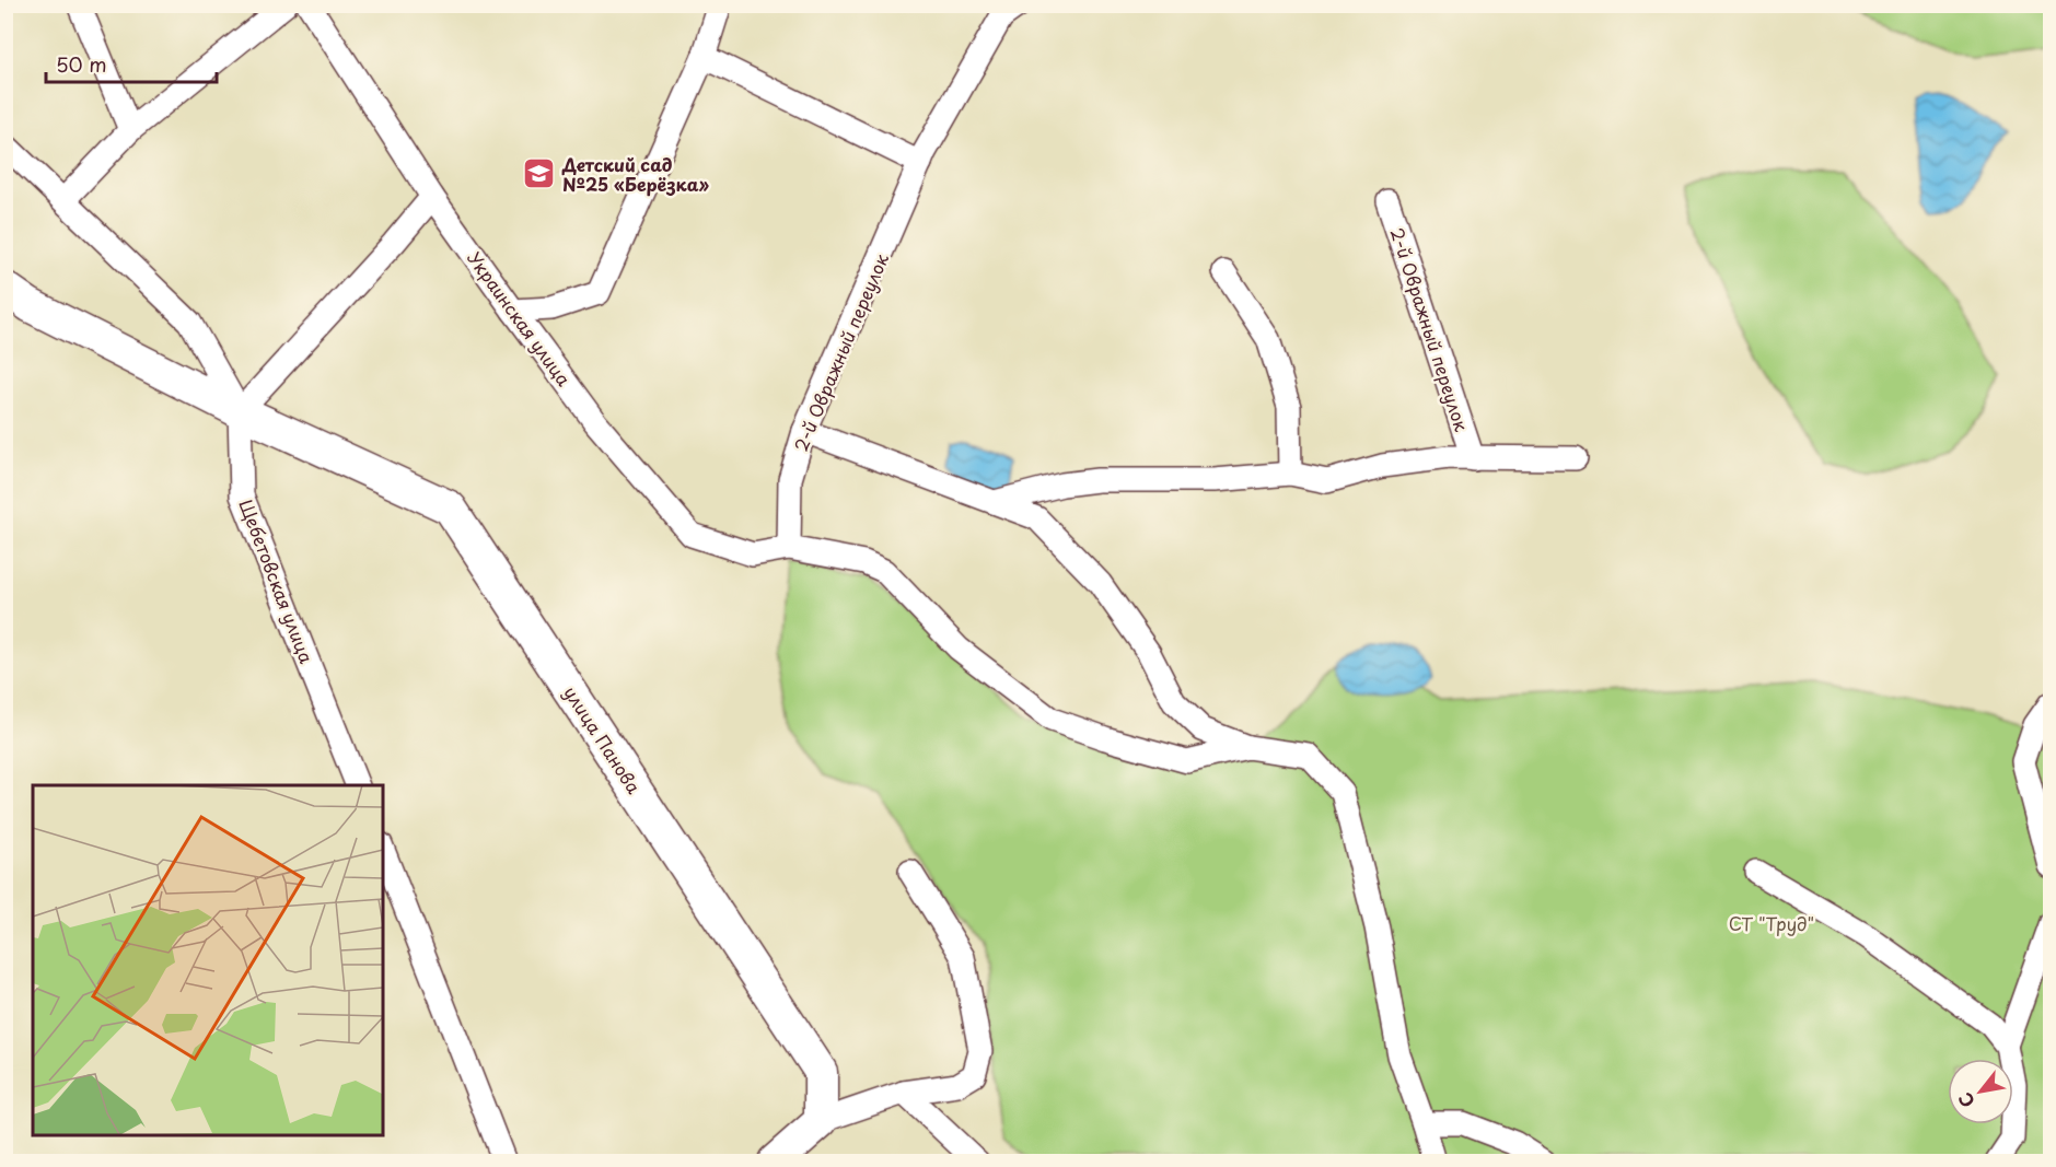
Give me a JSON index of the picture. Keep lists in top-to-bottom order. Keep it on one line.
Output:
{"streets":{"street":["Украинская улица","2-й Овражный переулок","Щебетовская улица","улица Панова"]},"crossings":[["Украинская улица","2-й Овражный переулок"],["Щебетовская улица","улица Панова"]],"parks":["СТ \"Труд\""],"places":{"school or university":["Детский сад №25 «Берёзка»"]},"scale_bar":"50 m","north":"bottom left"}
